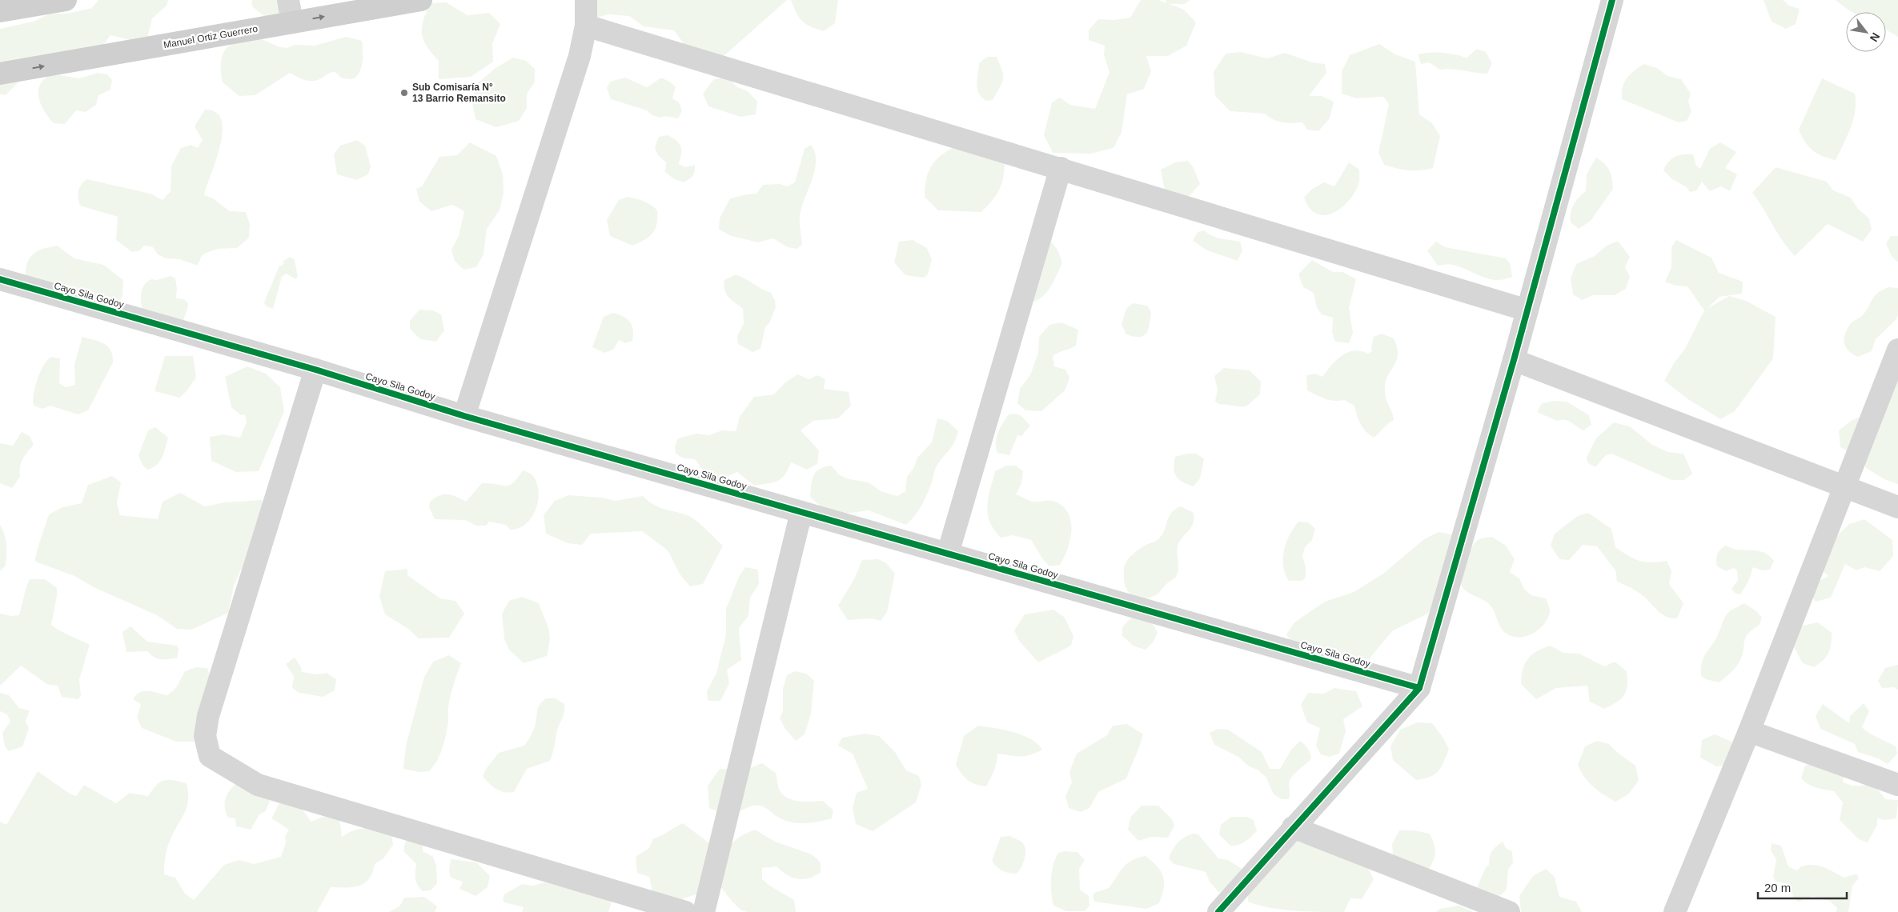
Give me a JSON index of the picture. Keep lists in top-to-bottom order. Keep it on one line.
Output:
{"streets":{"street":["Manuel Ortiz Guerrero","Cayo Sila Godoy"]},"one_way":["Manuel Ortiz Guerrero"],"places":["Sub Comisaría N° 13 Barrio Remansito"],"scale_bar":"20 m","north":"bottom right"}
